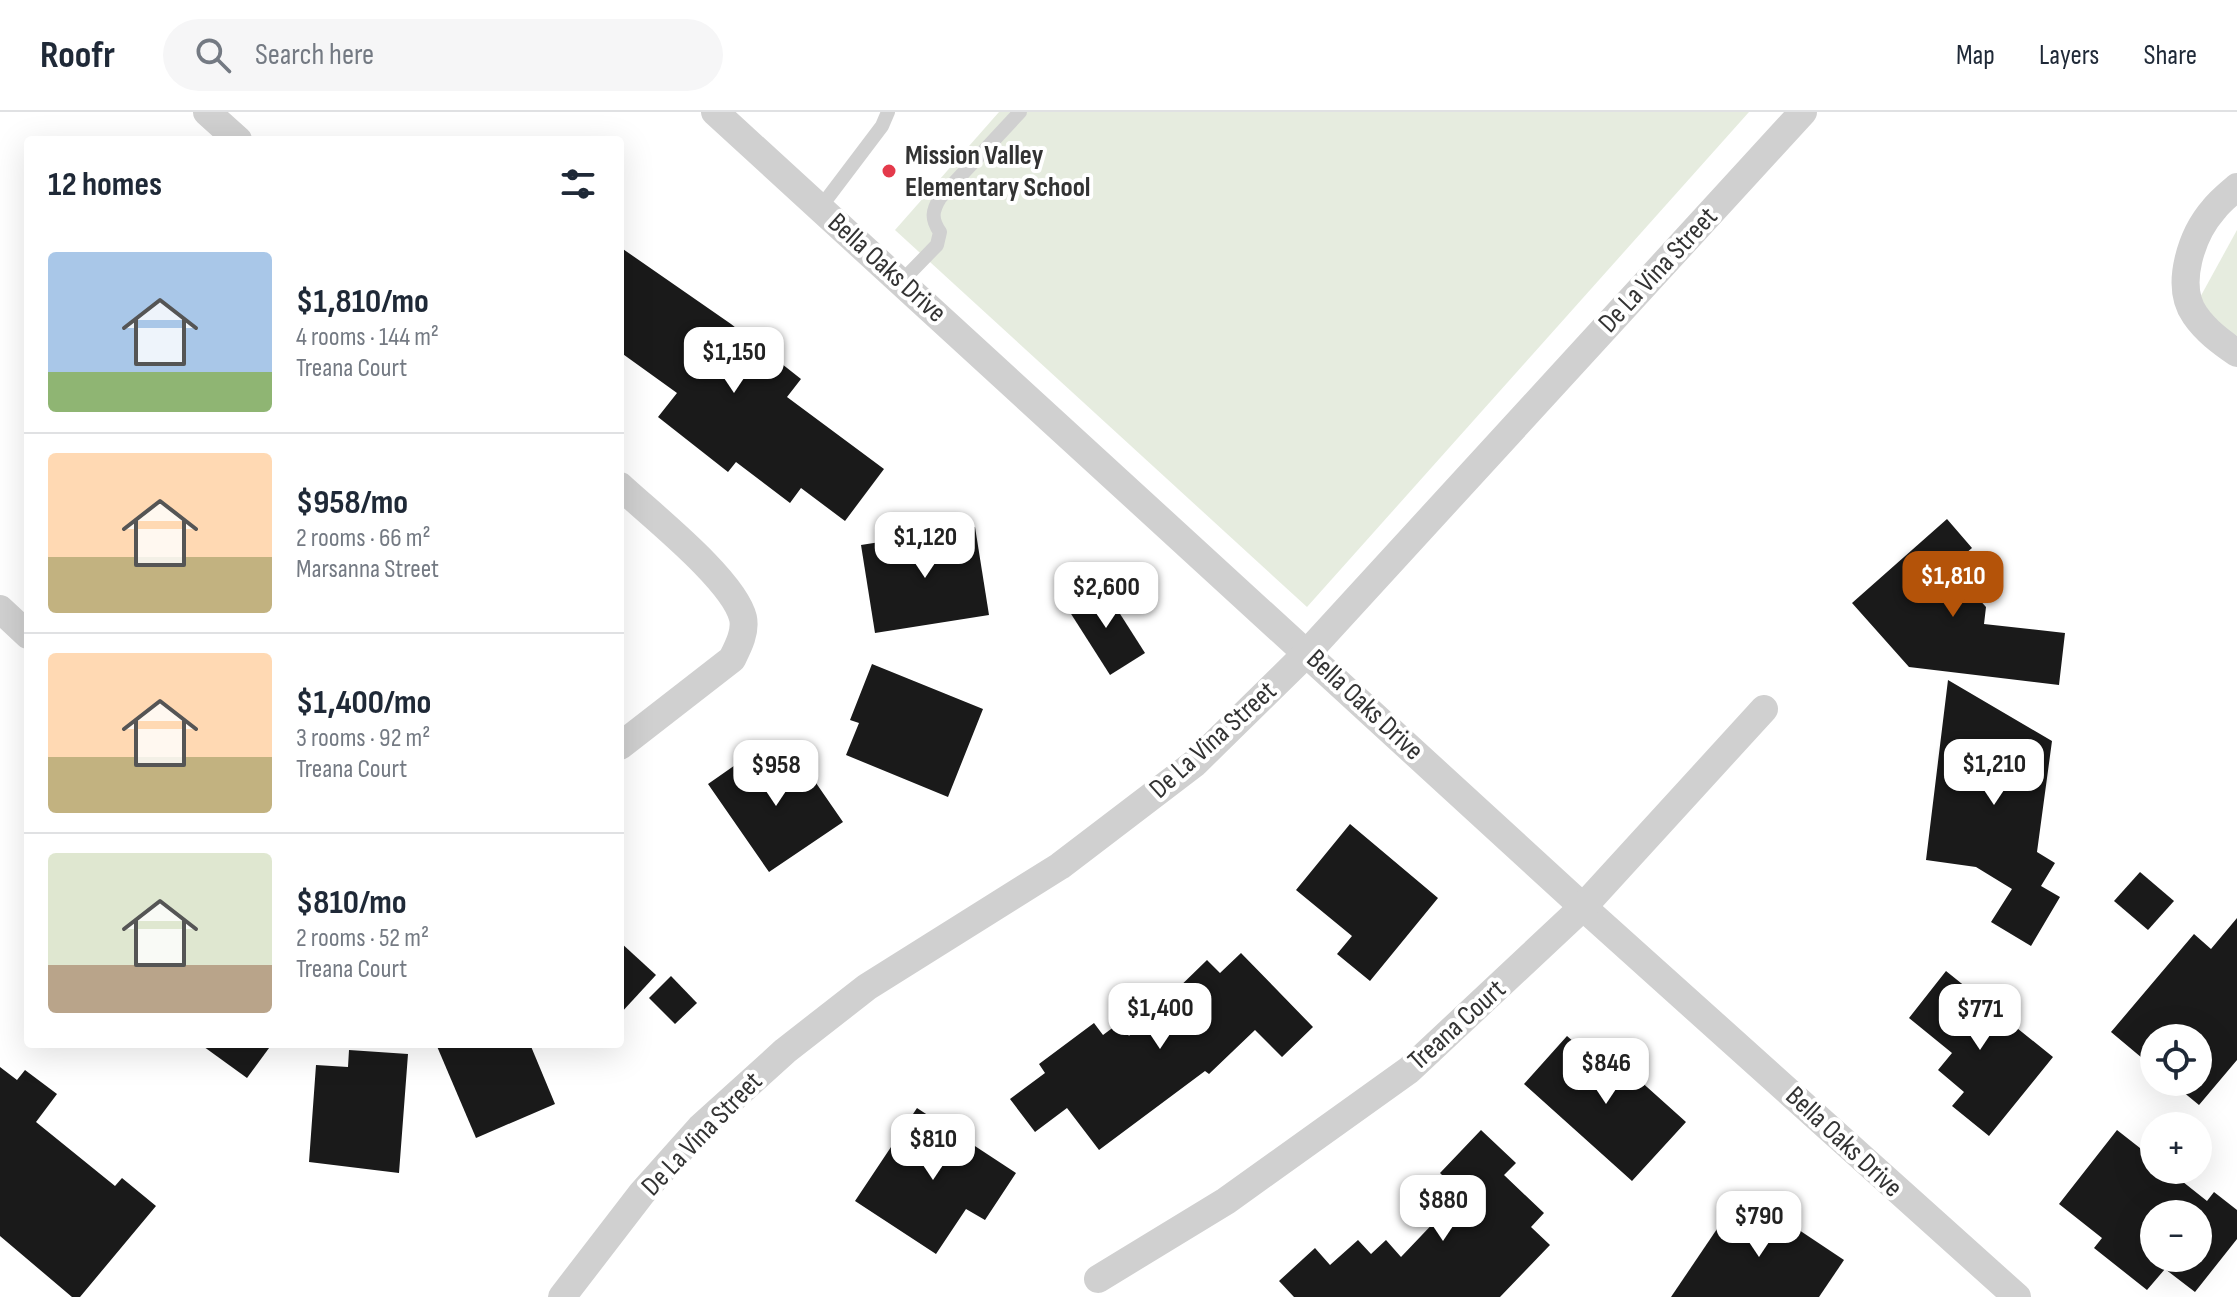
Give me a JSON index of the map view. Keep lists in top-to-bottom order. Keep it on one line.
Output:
{"streets":{"street":["Bella Oaks Drive","De La Vina Street","Treana Court"]},"crossings":[["Bella Oaks Drive","De La Vina Street"],["Bella Oaks Drive","Treana Court"]],"places":["Mission Valley Elementary School"],"page":{"header":"Roofr","search":"Search here","nav":["Map","Layers","Share"],"heading":"12 homes","list":[{"name":"$1,810/mo","note":"4 rooms · 144 m² · Treana Court"},{"name":"$958/mo","note":"2 rooms · 66 m² · Marsanna Street"},{"name":"$1,400/mo","note":"3 rooms · 92 m² · Treana Court"},{"name":"$810/mo","note":"2 rooms · 52 m² · Treana Court"}],"price":["$1,150","$1,120","$1,810","$2,600","$1,210","$958","$1,400","$771","$846","$810","$880","$790"],"map_buttons":["+","−"]}}
